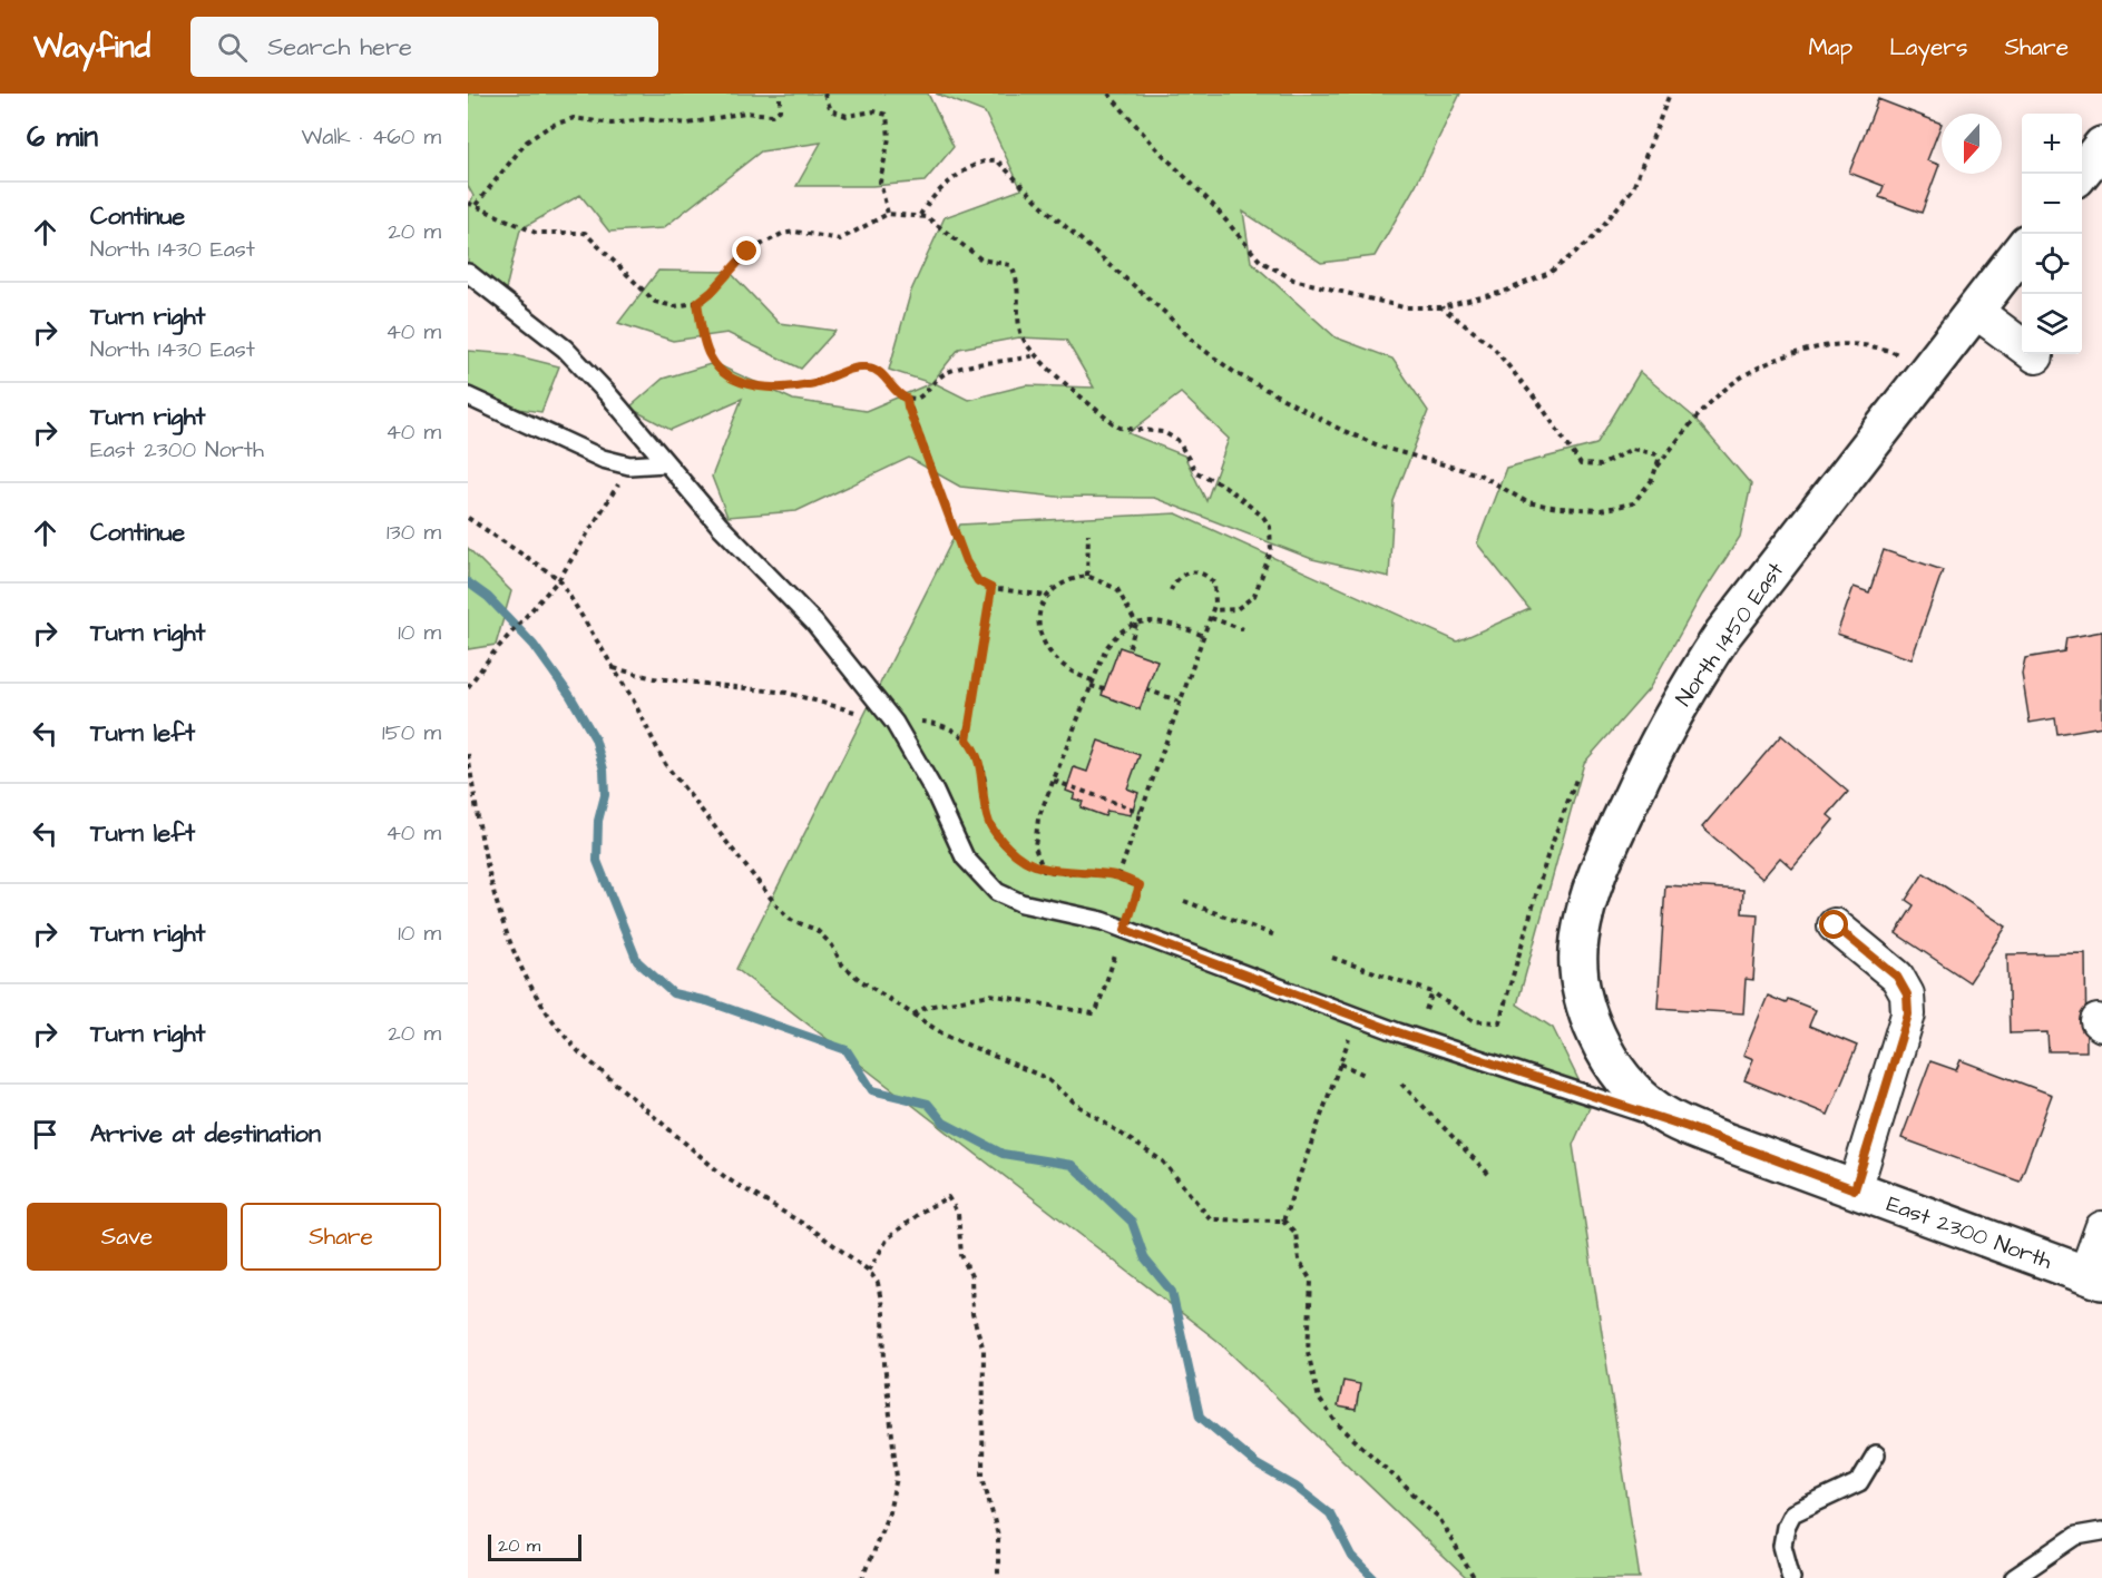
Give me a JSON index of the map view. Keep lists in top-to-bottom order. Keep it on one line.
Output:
{"streets":{"street":["North 1450 East","East 2300 North"]},"crossings":[["North 1450 East","East 2300 North"]],"scale_bar":"20 m","north":"bottom","page":{"header":"Wayfind","search":"Search here","nav":["Map","Layers","Share"],"heading":["6 min","Walk · 460 m"],"map_buttons":["+","−"],"list":[["Continue","North 1430 East","20 m"],["Turn right","North 1430 East","40 m"],["Turn right","East 2300 North","40 m"],["Continue","130 m"],["Turn right","10 m"],["Turn left","150 m"],["Turn left","40 m"],["Turn right","10 m"],["Turn right","20 m"],"Arrive at destination"],"buttons":["Save","Share"],"scale":"20 m"}}
